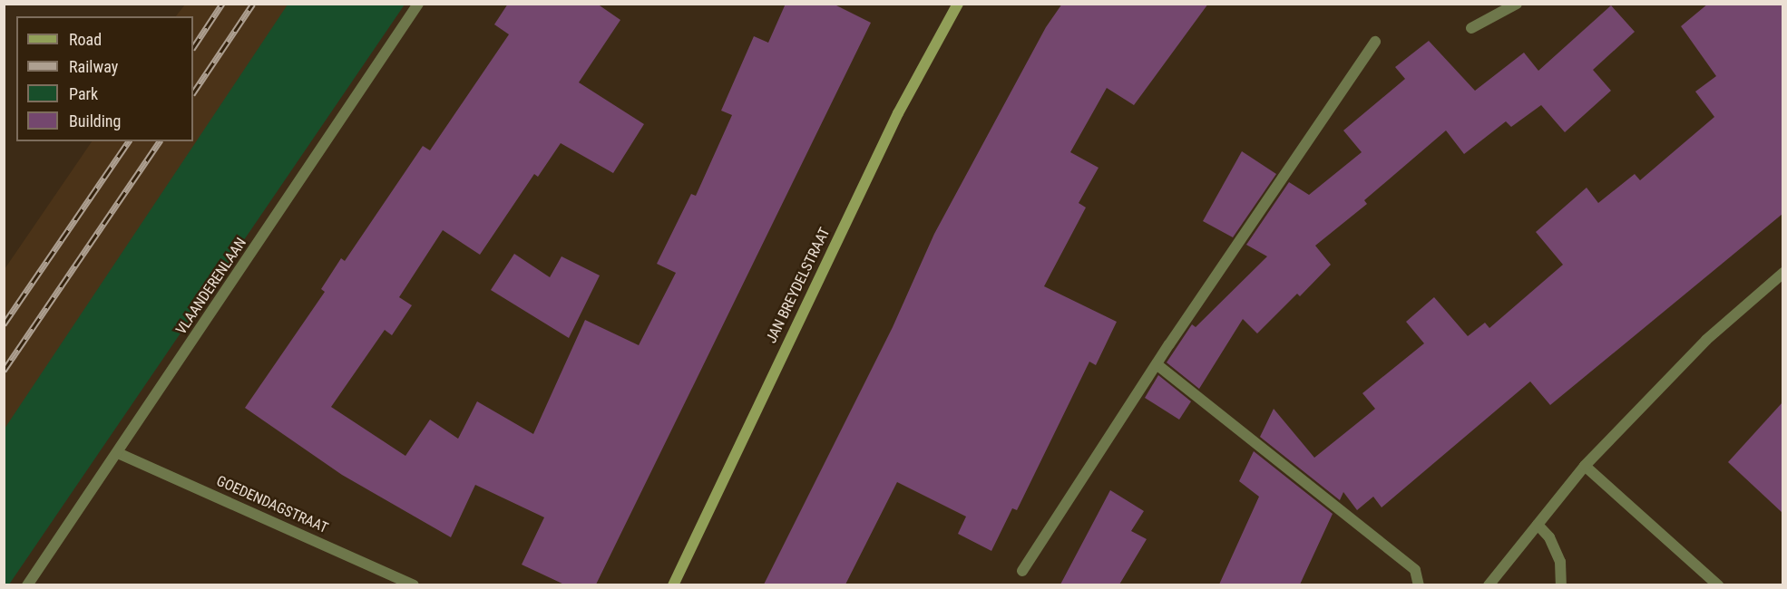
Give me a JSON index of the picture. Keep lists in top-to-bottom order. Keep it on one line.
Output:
{"streets":{"street":["JAN BREYDELSTRAAT","VLAANDERENLAAN","GOEDENDAGSTRAAT"]},"crossings":[["VLAANDERENLAAN","GOEDENDAGSTRAAT"]],"legend":["Road","Railway","Park","Building"]}
